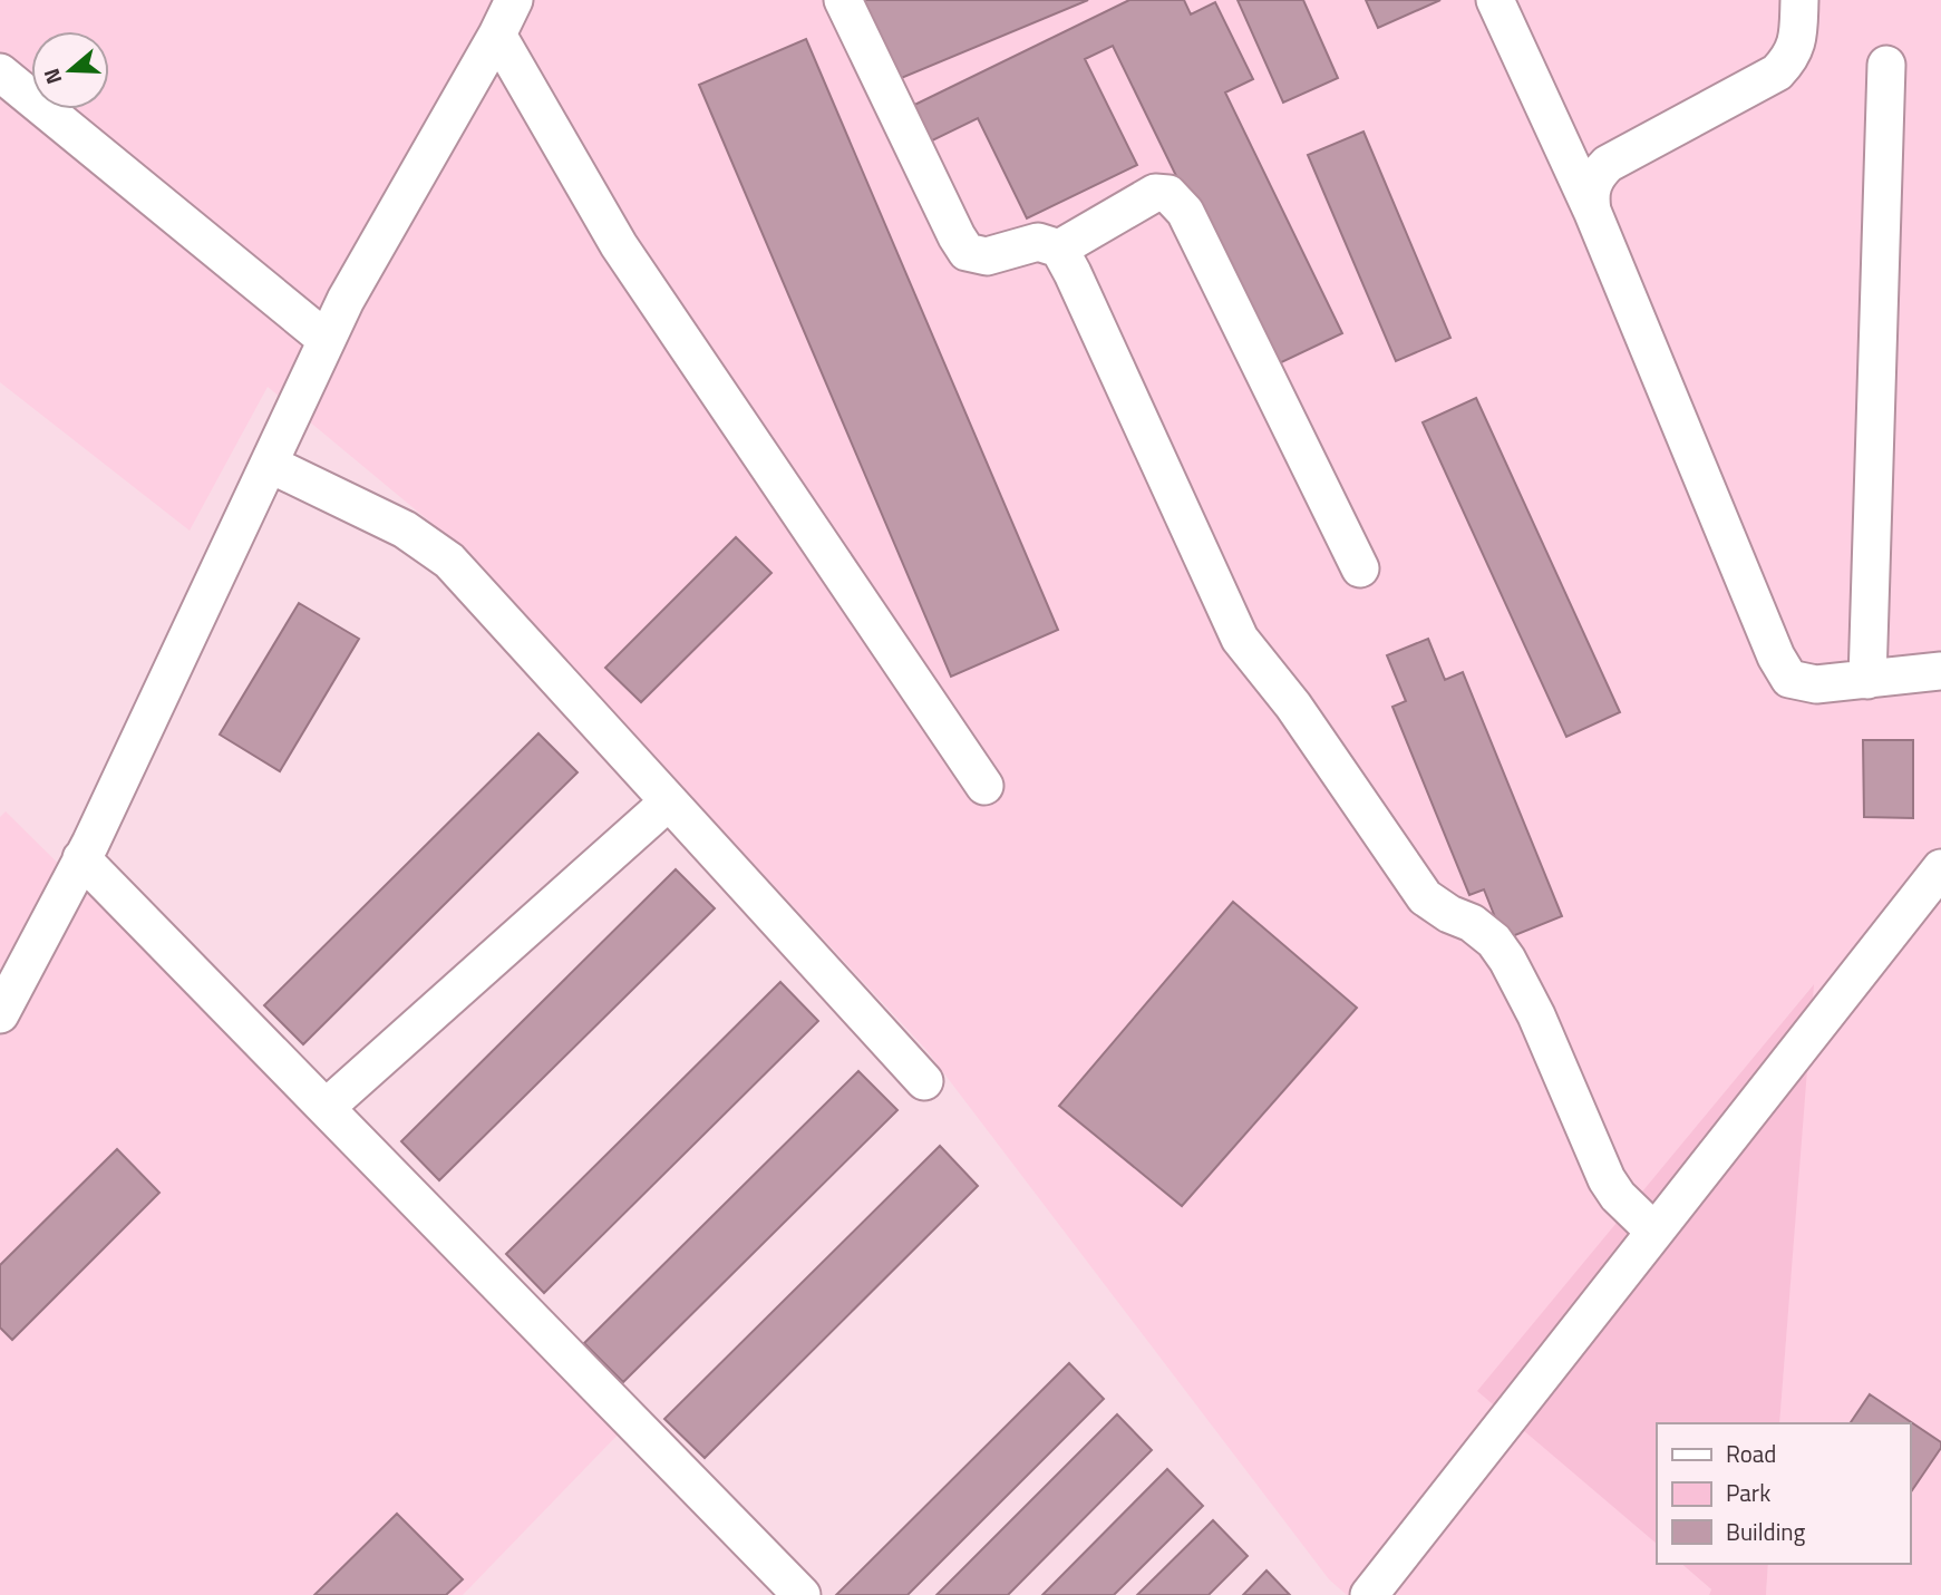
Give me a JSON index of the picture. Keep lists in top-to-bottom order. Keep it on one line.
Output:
{"legend":["Road","Park","Building"],"north":"left"}
